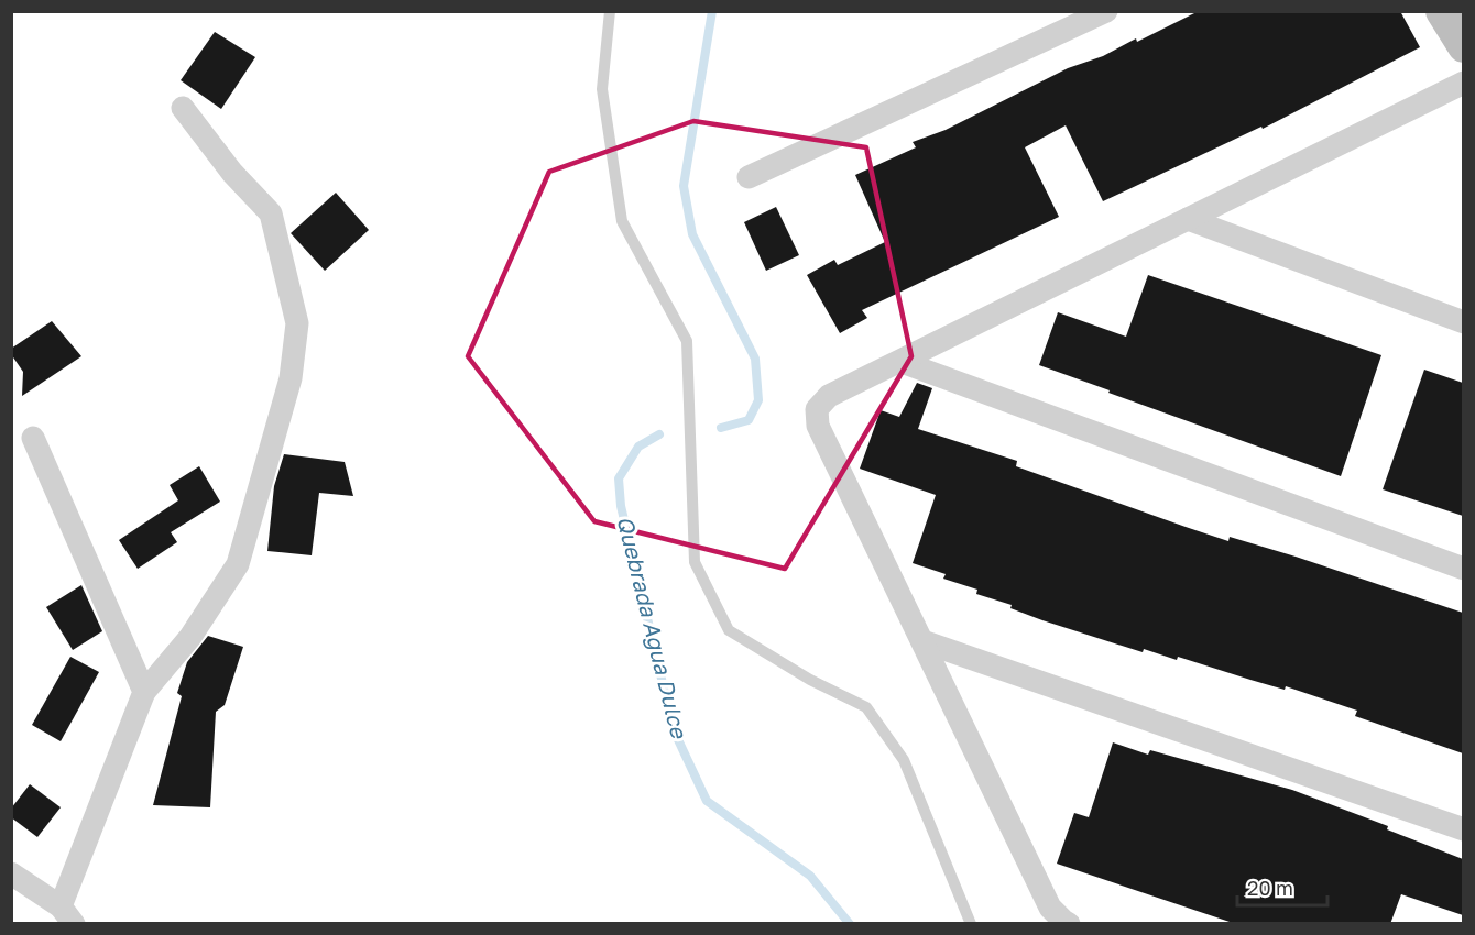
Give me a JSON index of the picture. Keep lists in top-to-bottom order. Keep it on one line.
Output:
{"water":["Quebrada Agua Dulce"],"scale_bar":"20 m"}
